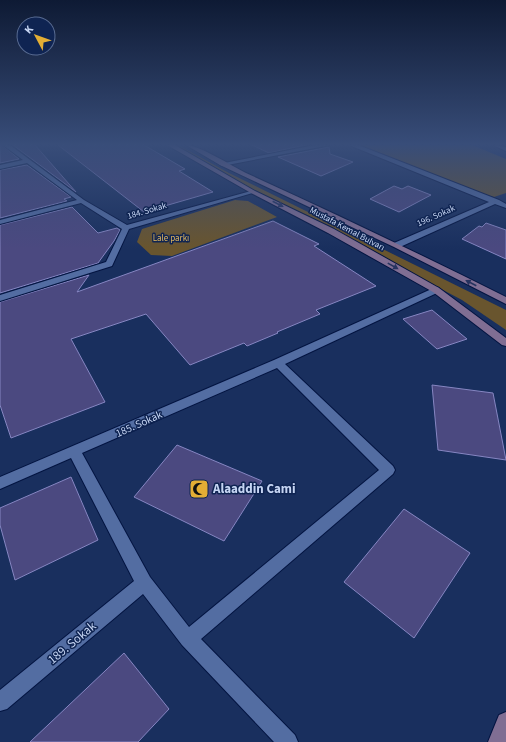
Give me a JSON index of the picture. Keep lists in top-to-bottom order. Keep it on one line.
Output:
{"streets":{"main road":["Mustafa Kemal Bulvarı"],"street":["184. Sokak","196. Sokak","185. Sokak","189. Sokak"]},"crossings":[["184. Sokak","Mustafa Kemal Bulvarı"],["196. Sokak","Mustafa Kemal Bulvarı"],["Mustafa Kemal Bulvarı","185. Sokak"]],"parks":["Lale parkı"],"places":{"mosque":["Alaaddin Cami"]},"north":"top left"}
